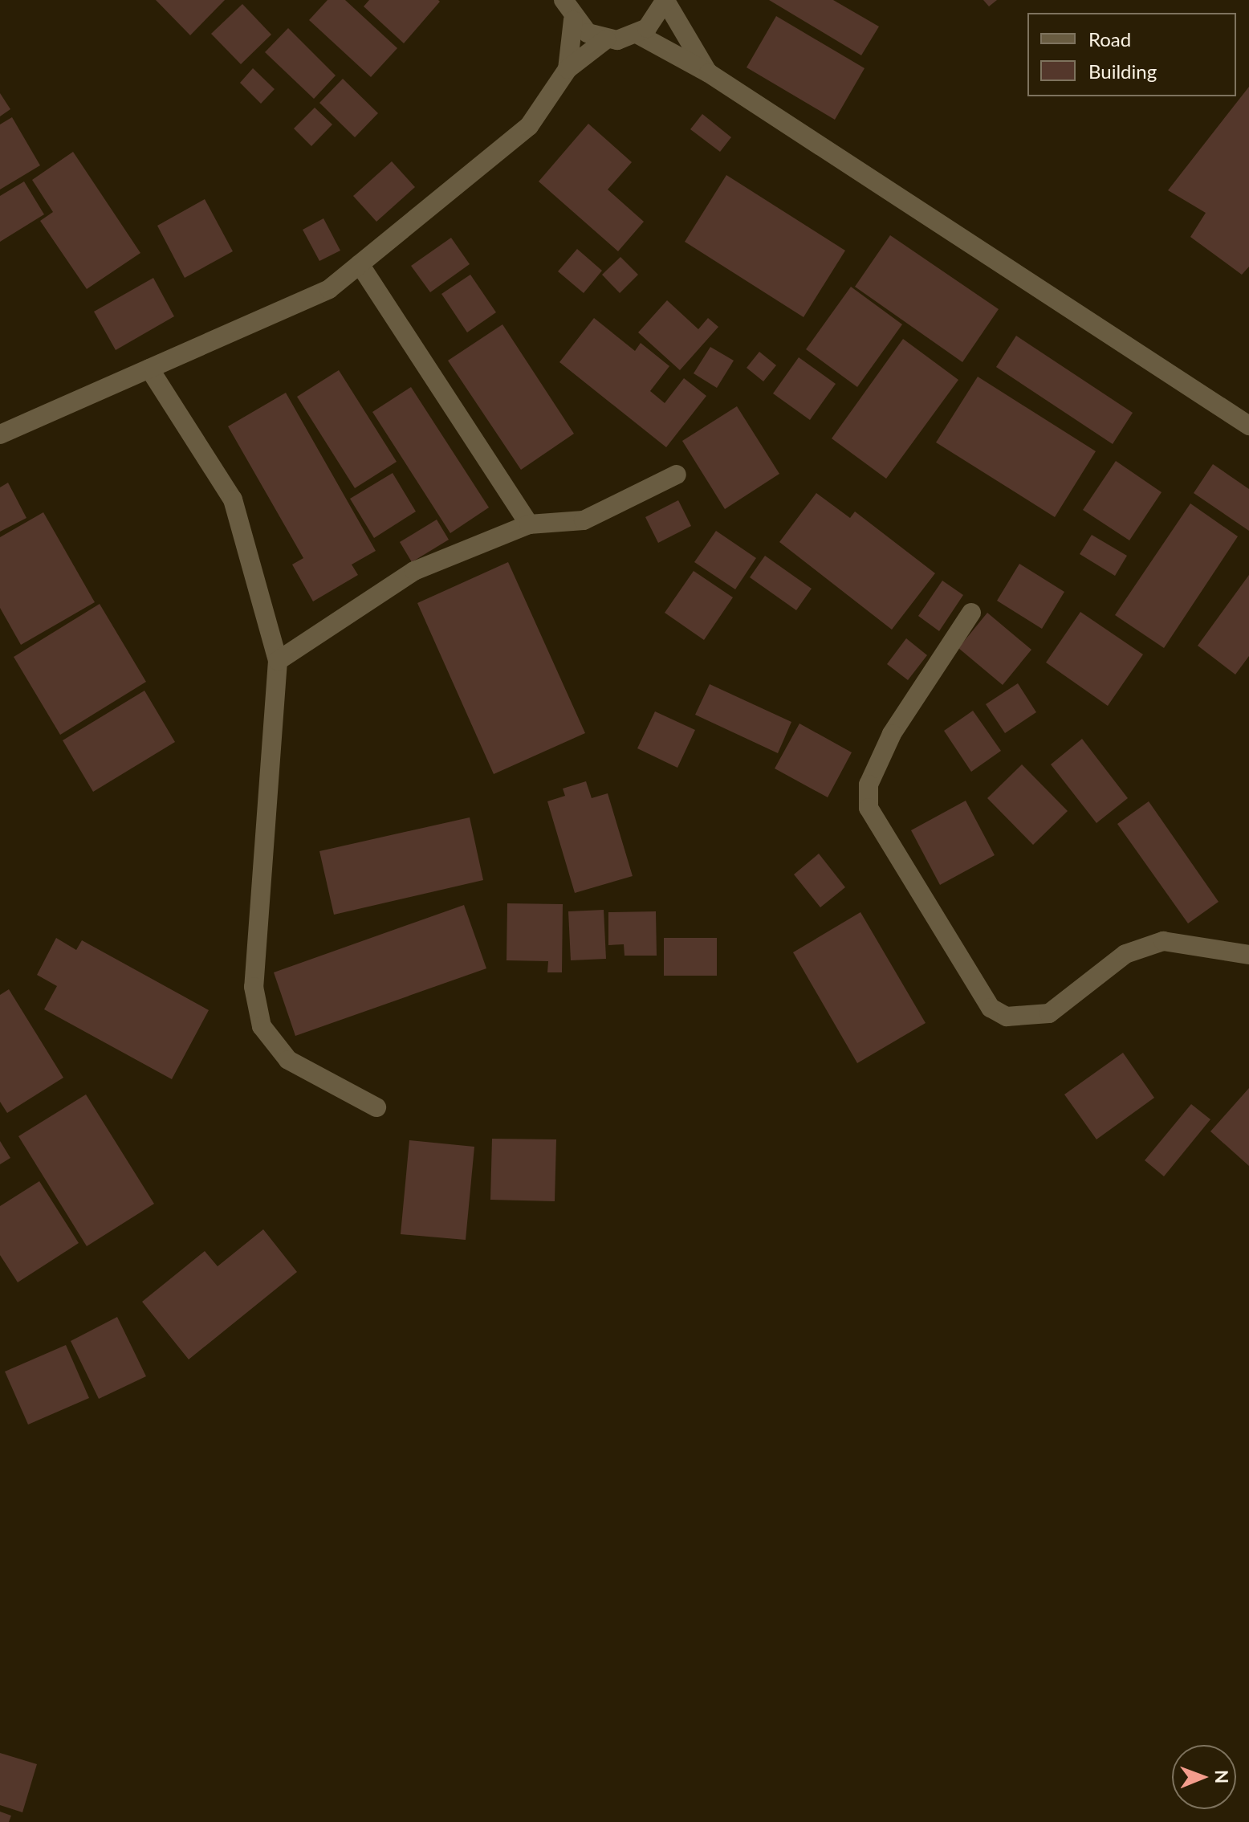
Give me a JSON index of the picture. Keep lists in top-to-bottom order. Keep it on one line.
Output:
{"legend":["Road","Building"],"north":"right"}
